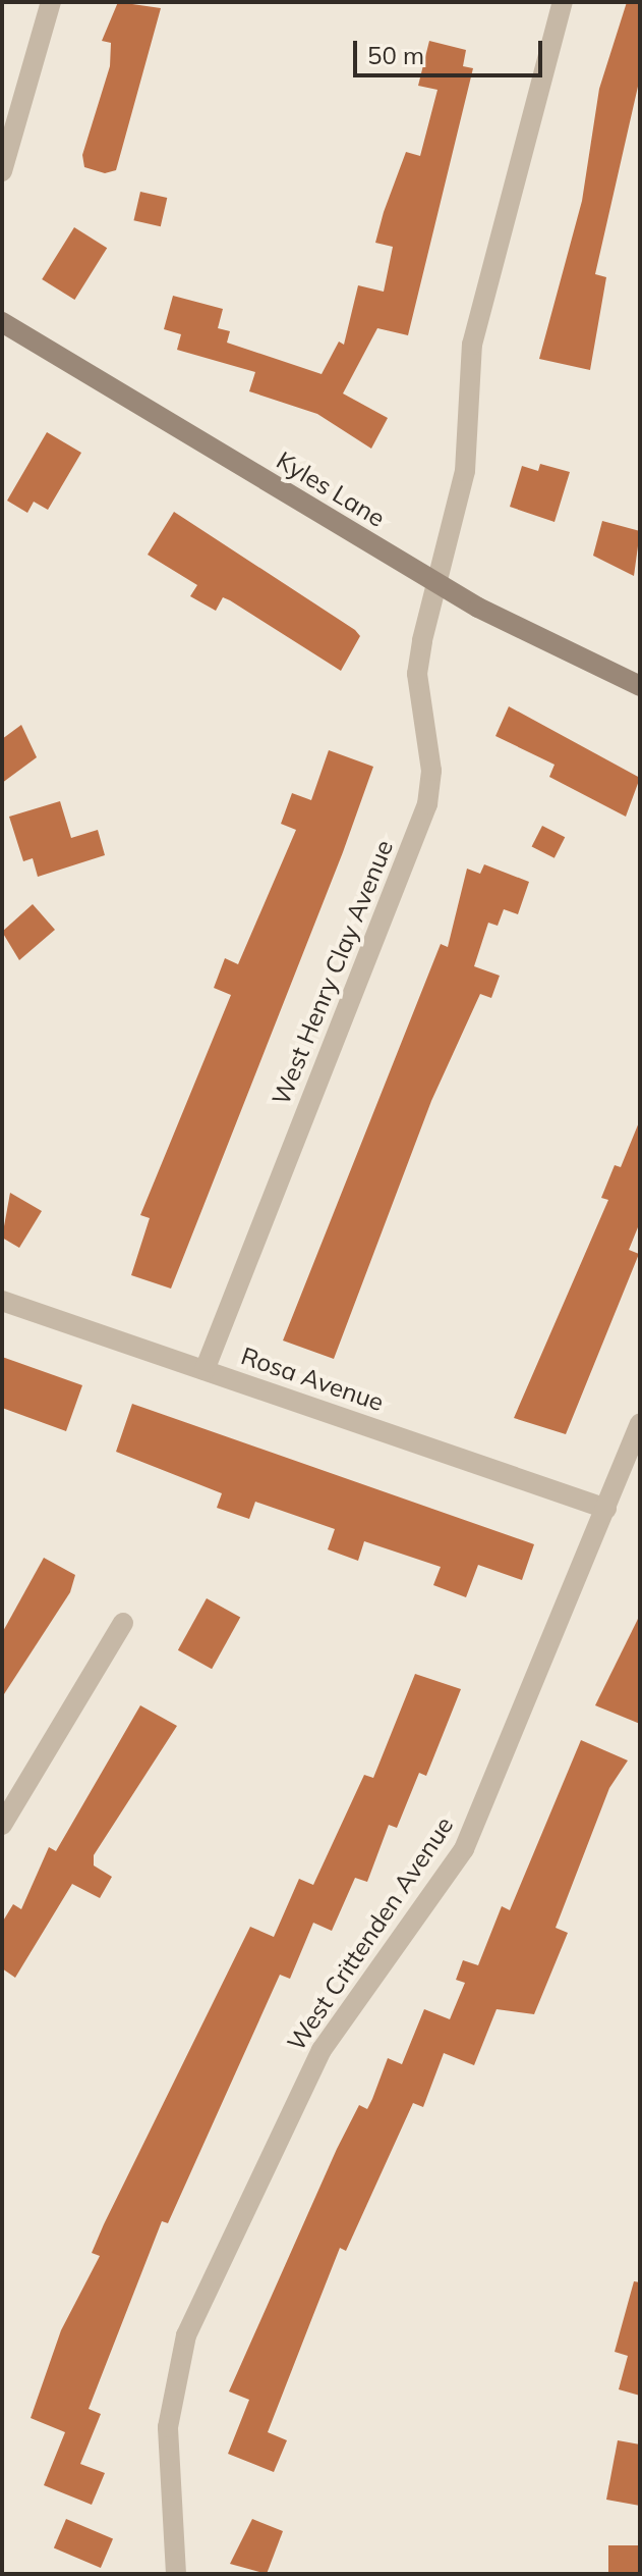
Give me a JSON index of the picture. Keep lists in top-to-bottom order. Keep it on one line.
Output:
{"streets":{"main road":["Kyles Lane"],"street":["West Henry Clay Avenue","Rosa Avenue","West Crittenden Avenue"]},"crossings":[["Kyles Lane","West Henry Clay Avenue"],["West Henry Clay Avenue","Rosa Avenue"],["Rosa Avenue","West Crittenden Avenue"]],"scale_bar":"50 m"}
